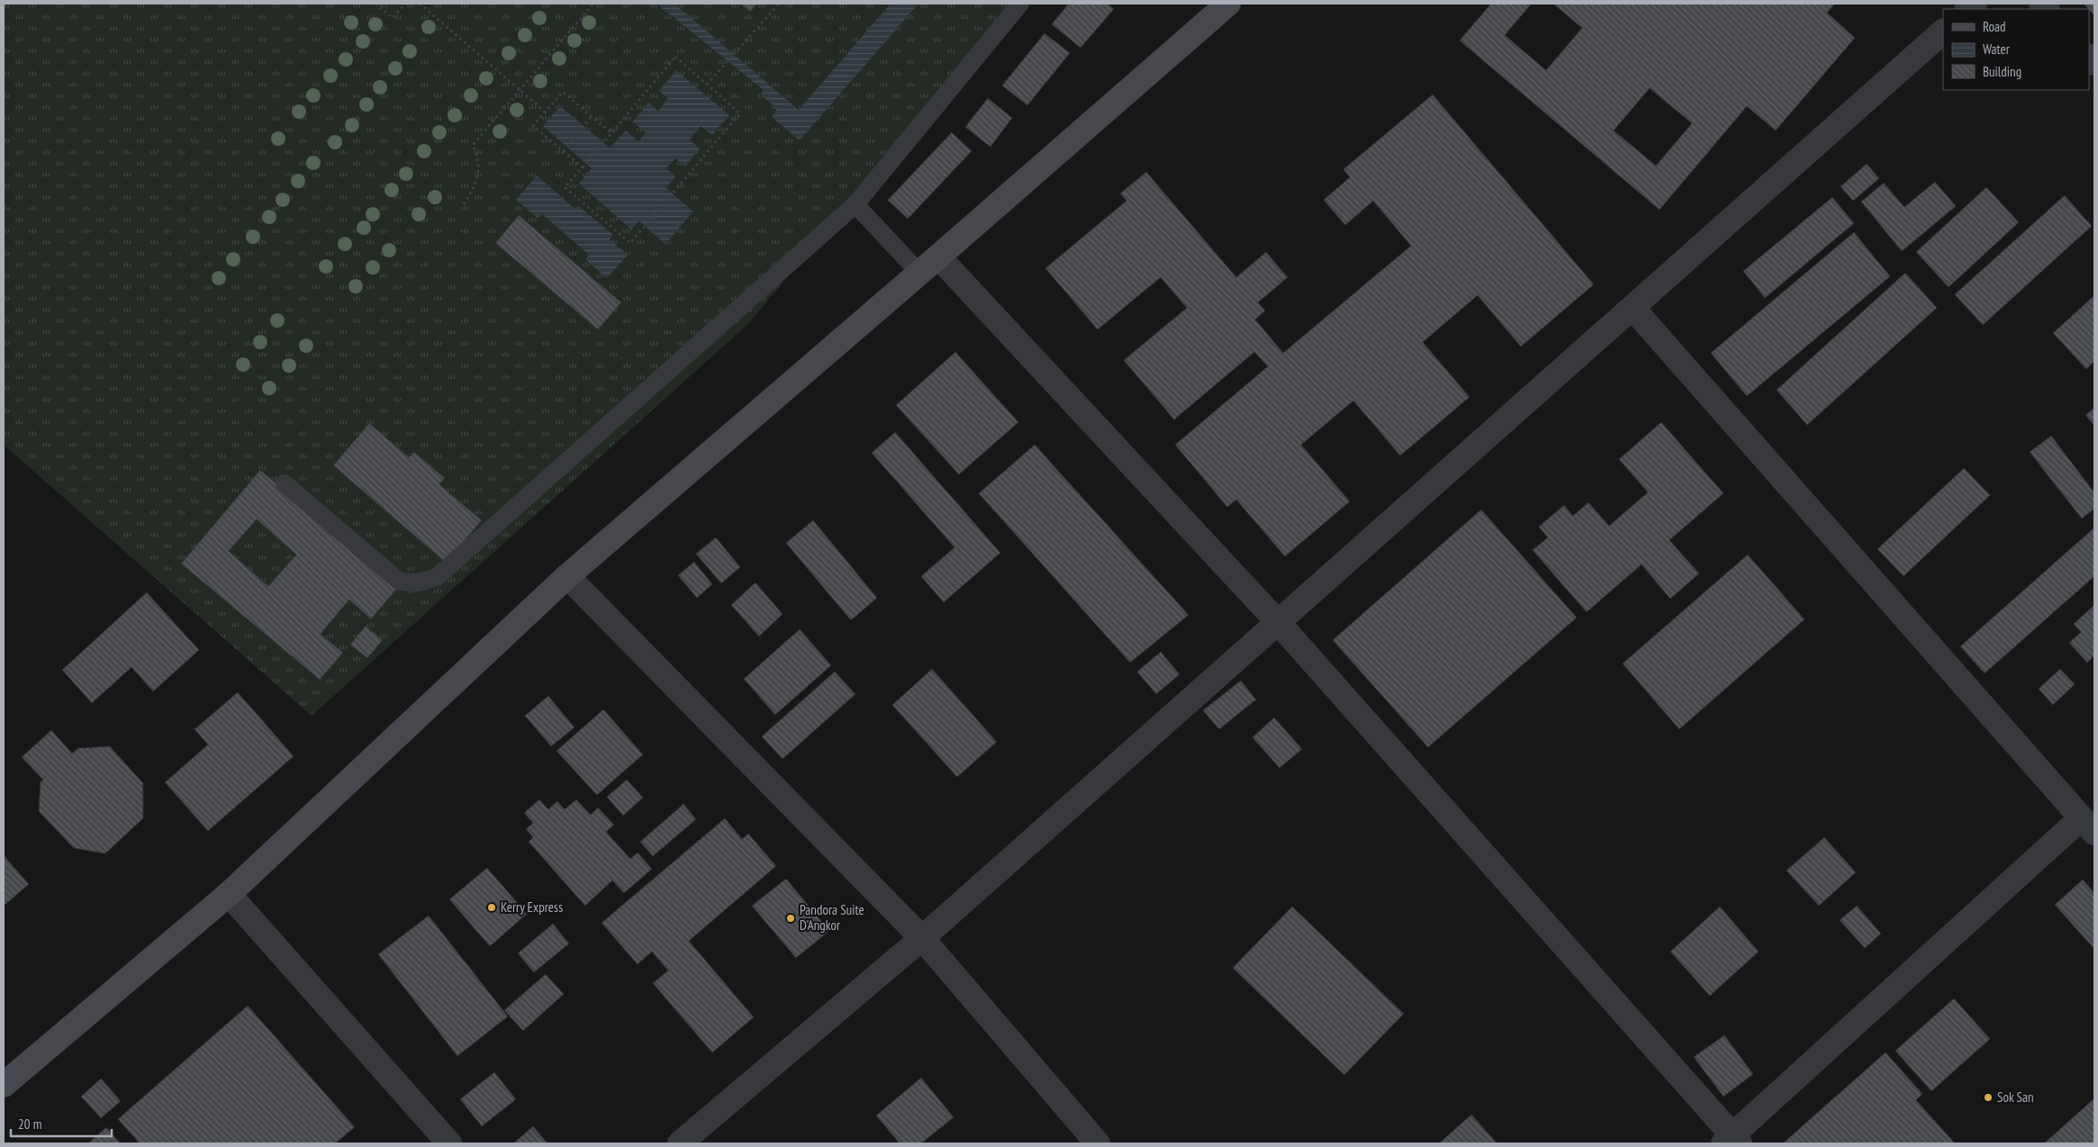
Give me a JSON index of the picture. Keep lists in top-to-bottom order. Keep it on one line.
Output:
{"places":["Kerry Express","Pandora Suite D'Angkor","Sok San"],"legend":["Road","Water","Building"],"scale_bar":"20 m"}
